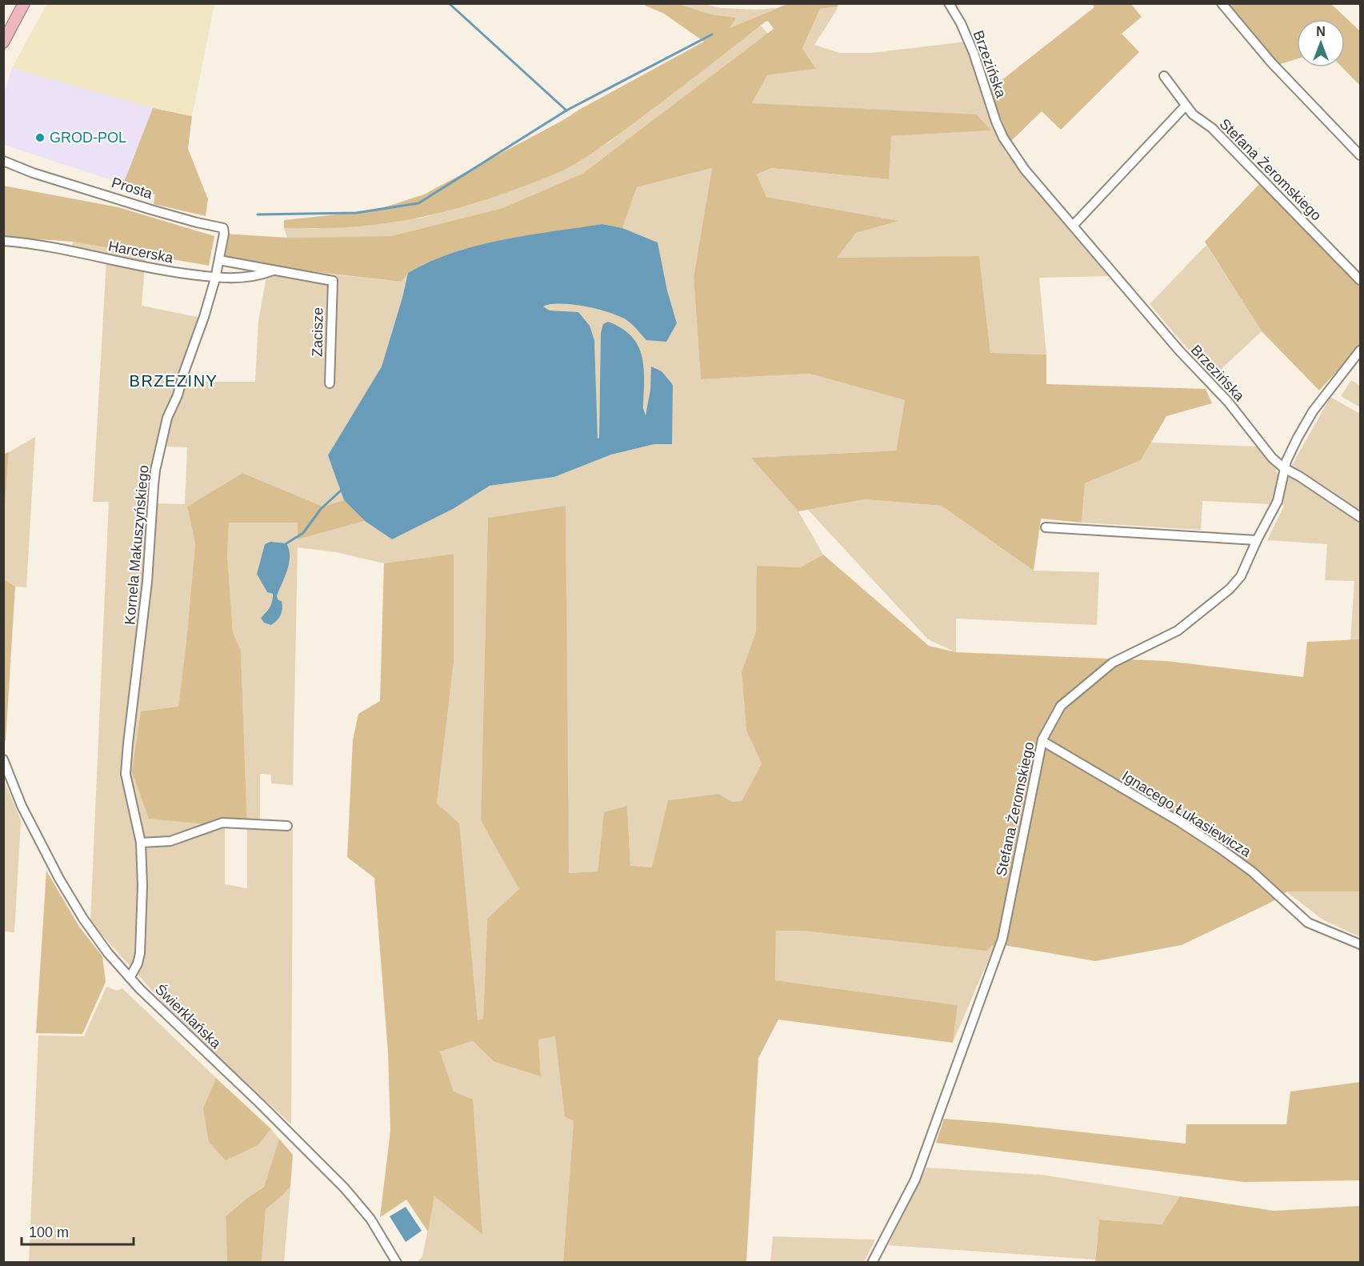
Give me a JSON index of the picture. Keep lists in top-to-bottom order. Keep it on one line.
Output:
{"streets":{"street":["Brzezińska","Stefana Żeromskiego","Prosta","Harcerska","Zacisze","Kornela Makuszyńskiego","Ignacego Łukasiewicza","Świerklańska"]},"crossings":[["Brzezińska","Stefana Żeromskiego"],["Stefana Żeromskiego","Ignacego Łukasiewicza"],["Prosta","Kornela Makuszyńskiego"],["Harcerska","Zacisze"],["Harcerska","Kornela Makuszyńskiego"],["Kornela Makuszyńskiego","Świerklańska"]],"districts":["BRZEZINY"],"places":["GROD-POL"],"scale_bar":"100 m","north":"top"}
